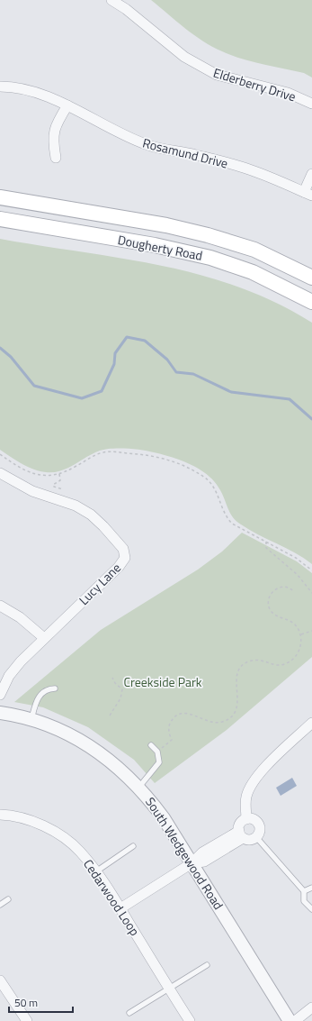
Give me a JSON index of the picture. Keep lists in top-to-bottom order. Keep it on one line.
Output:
{"streets":{"main road":["Dougherty Road"],"street":["Elderberry Drive","Rosamund Drive","Lucy Lane","South Wedgewood Road","Cedarwood Loop"]},"parks":["Creekside Park"],"scale_bar":"50 m"}
